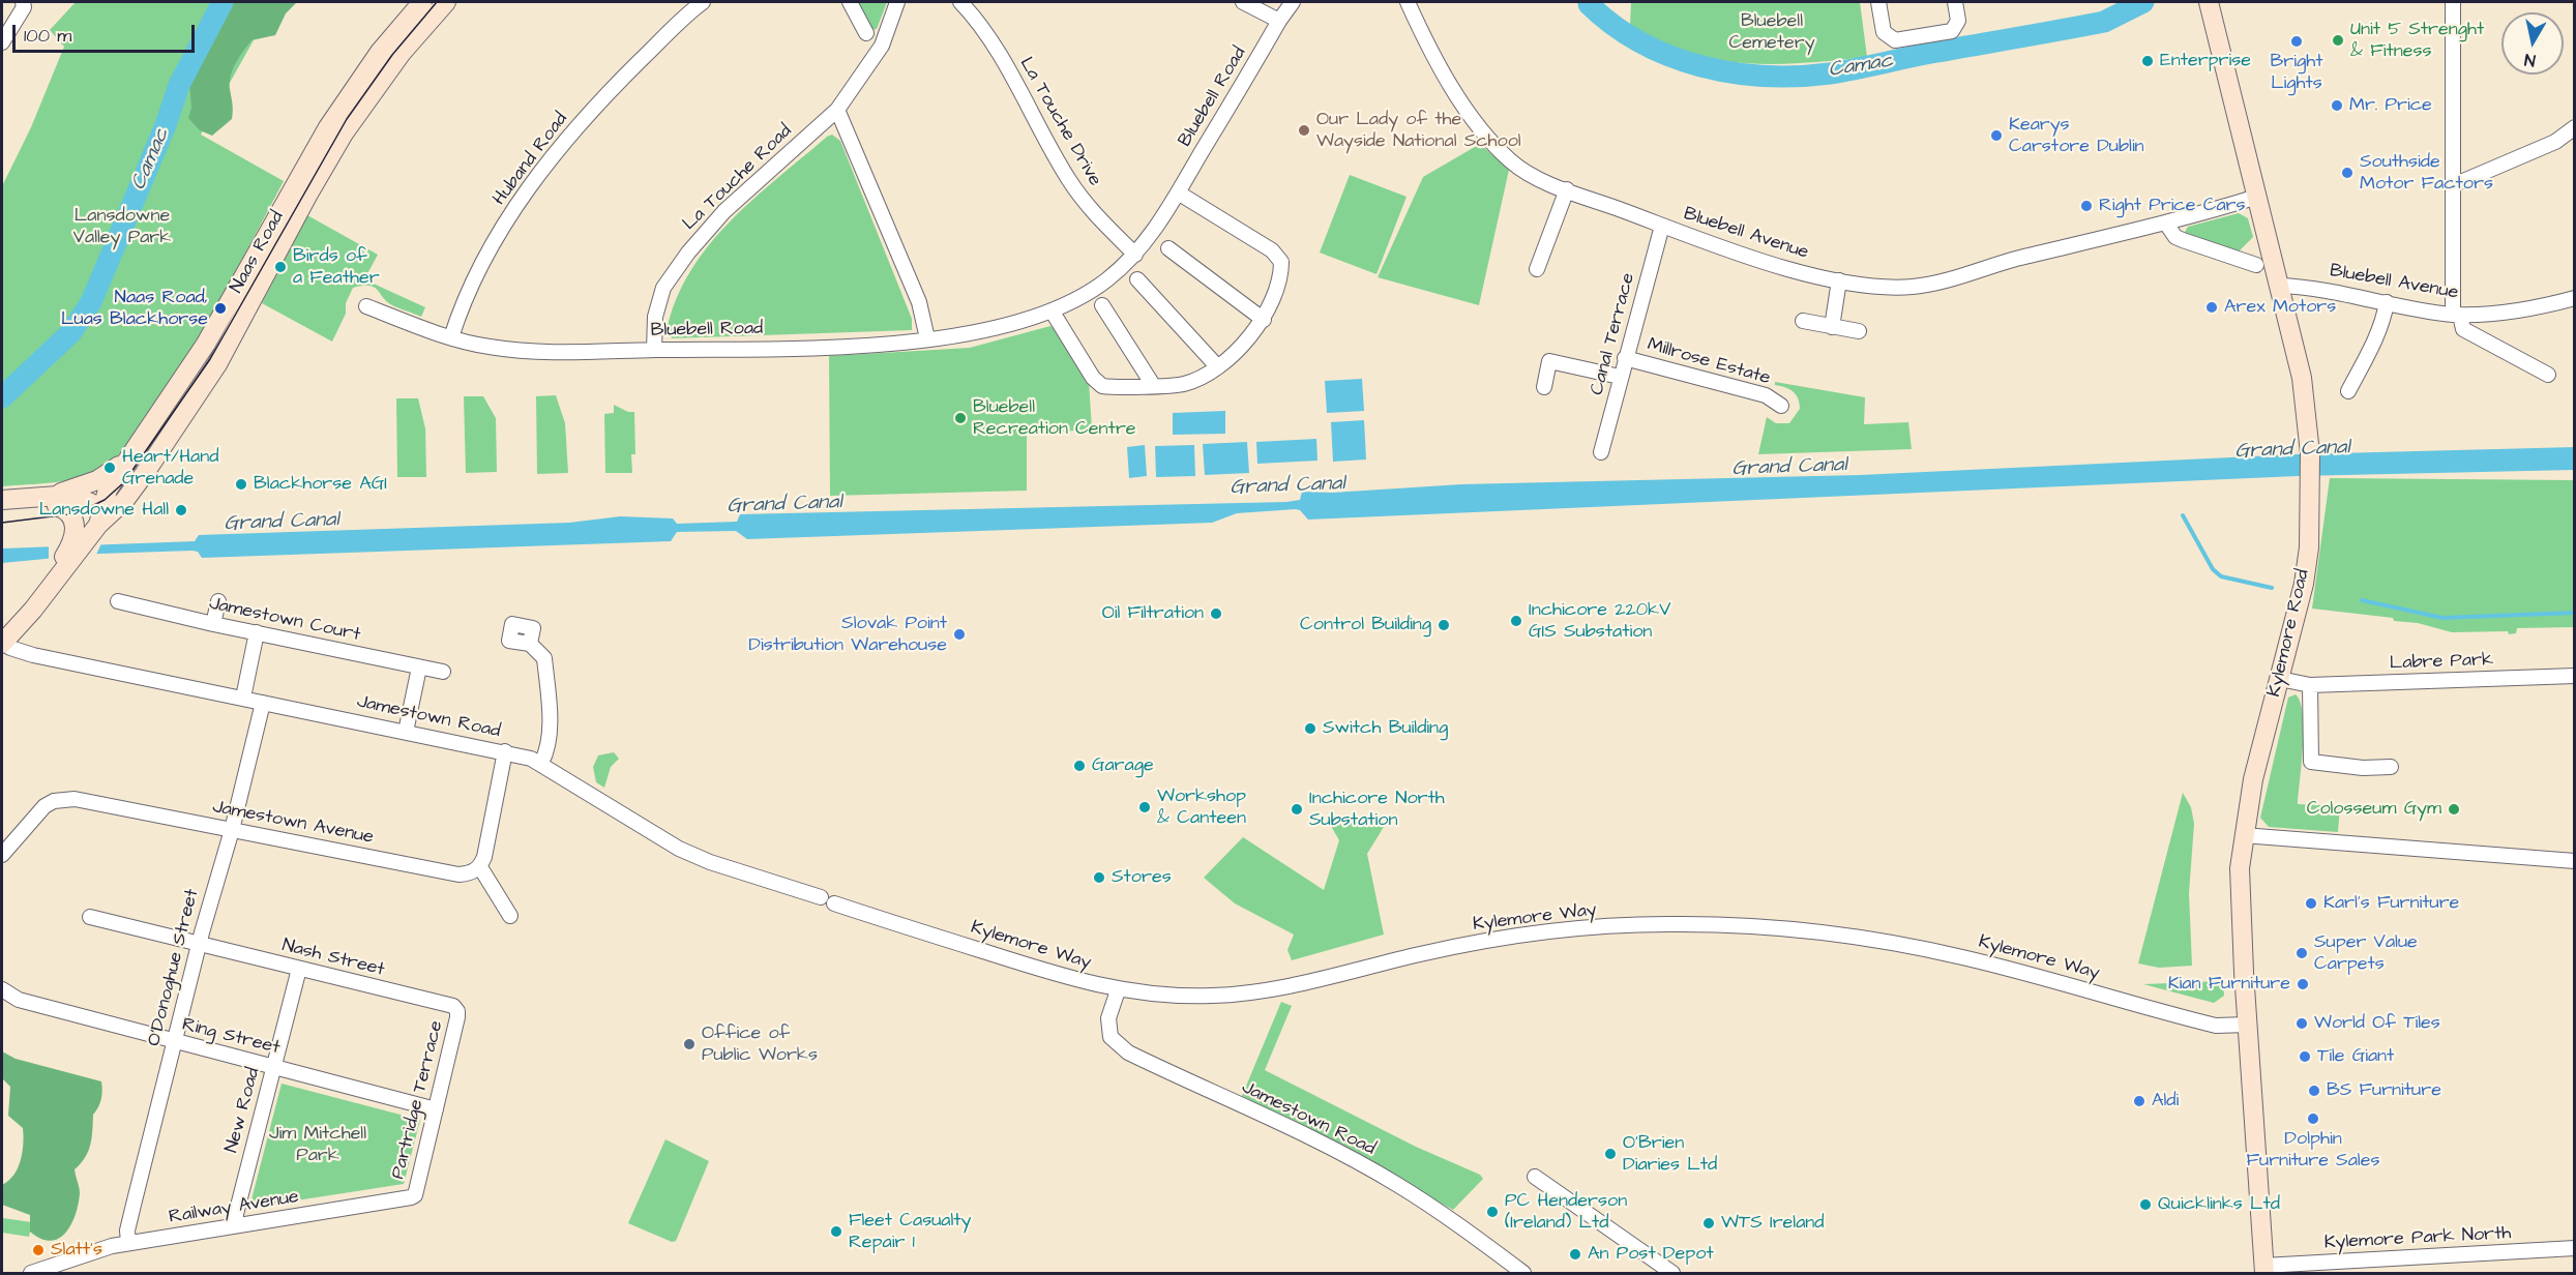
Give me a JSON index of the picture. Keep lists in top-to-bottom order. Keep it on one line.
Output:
{"streets":{"main road":["Naas Road","Kylemore Road"],"street":["Bluebell Road","La Touche Drive","Huband Road","La Touche Road","Bluebell Avenue","Canal Terrace","Millrose Estate","Jamestown Court","Labre Park","Jamestown Road","Jamestown Avenue","Kylemore Way","Nash Street","O'Donoghue Street","Ring Street","Partridge Terrace","New Road","Railway Avenue","Kylemore Park North"]},"crossings":[["Bluebell Road","La Touche Drive"],["Bluebell Road","Huband Road"],["Bluebell Road","La Touche Road"],["Bluebell Avenue","Canal Terrace"],["Bluebell Avenue","Kylemore Road"],["Naas Road","Jamestown Road"],["Canal Terrace","Millrose Estate"],["Kylemore Road","Labre Park"],["Kylemore Road","Kylemore Way"],["Kylemore Road","Kylemore Park North"],["Jamestown Road","Kylemore Way"],["Jamestown Road","O'Donoghue Street"],["Jamestown Avenue","O'Donoghue Street"],["Nash Street","O'Donoghue Street"],["Nash Street","Partridge Terrace"],["Nash Street","New Road"],["O'Donoghue Street","Ring Street"],["O'Donoghue Street","Railway Avenue"],["Ring Street","Partridge Terrace"],["Ring Street","New Road"],["Partridge Terrace","Railway Avenue"],["New Road","Railway Avenue"]],"water":["Camac","Grand Canal"],"parks":["Bluebell Cemetery","Lansdowne Valley Park","Jim Mitchell Park"],"places":["Unit 5 Strenght & Fitness","Bright Lights","Enterprise","Mr. Price","Our Lady of the Wayside National School","Kearys Carstore Dublin","Southside Motor Factors","Right Price Cars","Birds of a Feather","Arex Motors","Naas Road, Luas Blackhorse","Bluebell Recreation Centre","Heart/Hand Grenade","Blackhorse AGI","Lansdowne Hall","Oil Filtration","Inchicore 220kV GIS Substation","Control Building","Slovak Point Distribution Warehouse","Switch Building","Garage","Workshop & Canteen","Inchicore North Substation","Colosseum Gym","Stores","Karl's Furniture","Super Value Carpets","Kian Furniture","World Of Tiles","Office of Public Works","Tile Giant","BS Furniture","Aldi","Dolphin Furniture Sales","O'Brien Diaries Ltd","Quicklinks Ltd","PC Henderson (Ireland) Ltd","WTS Ireland","Fleet Casualty Repair 1","Slatt’s","An Post Depot"],"scale_bar":"100 m","north":"bottom"}
